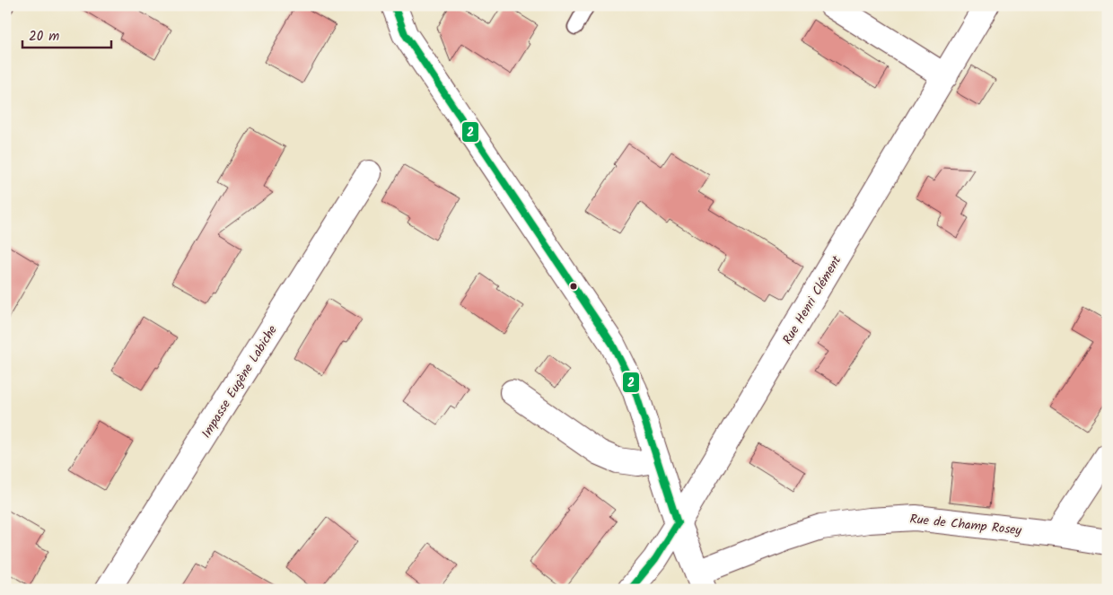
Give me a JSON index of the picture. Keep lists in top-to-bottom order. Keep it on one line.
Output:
{"streets":{"street":["Rue Henri Clément","Impasse Eugène Labiche","Rue de Champ Rosey"]},"lines":["transit line 2"],"scale_bar":"20 m"}
